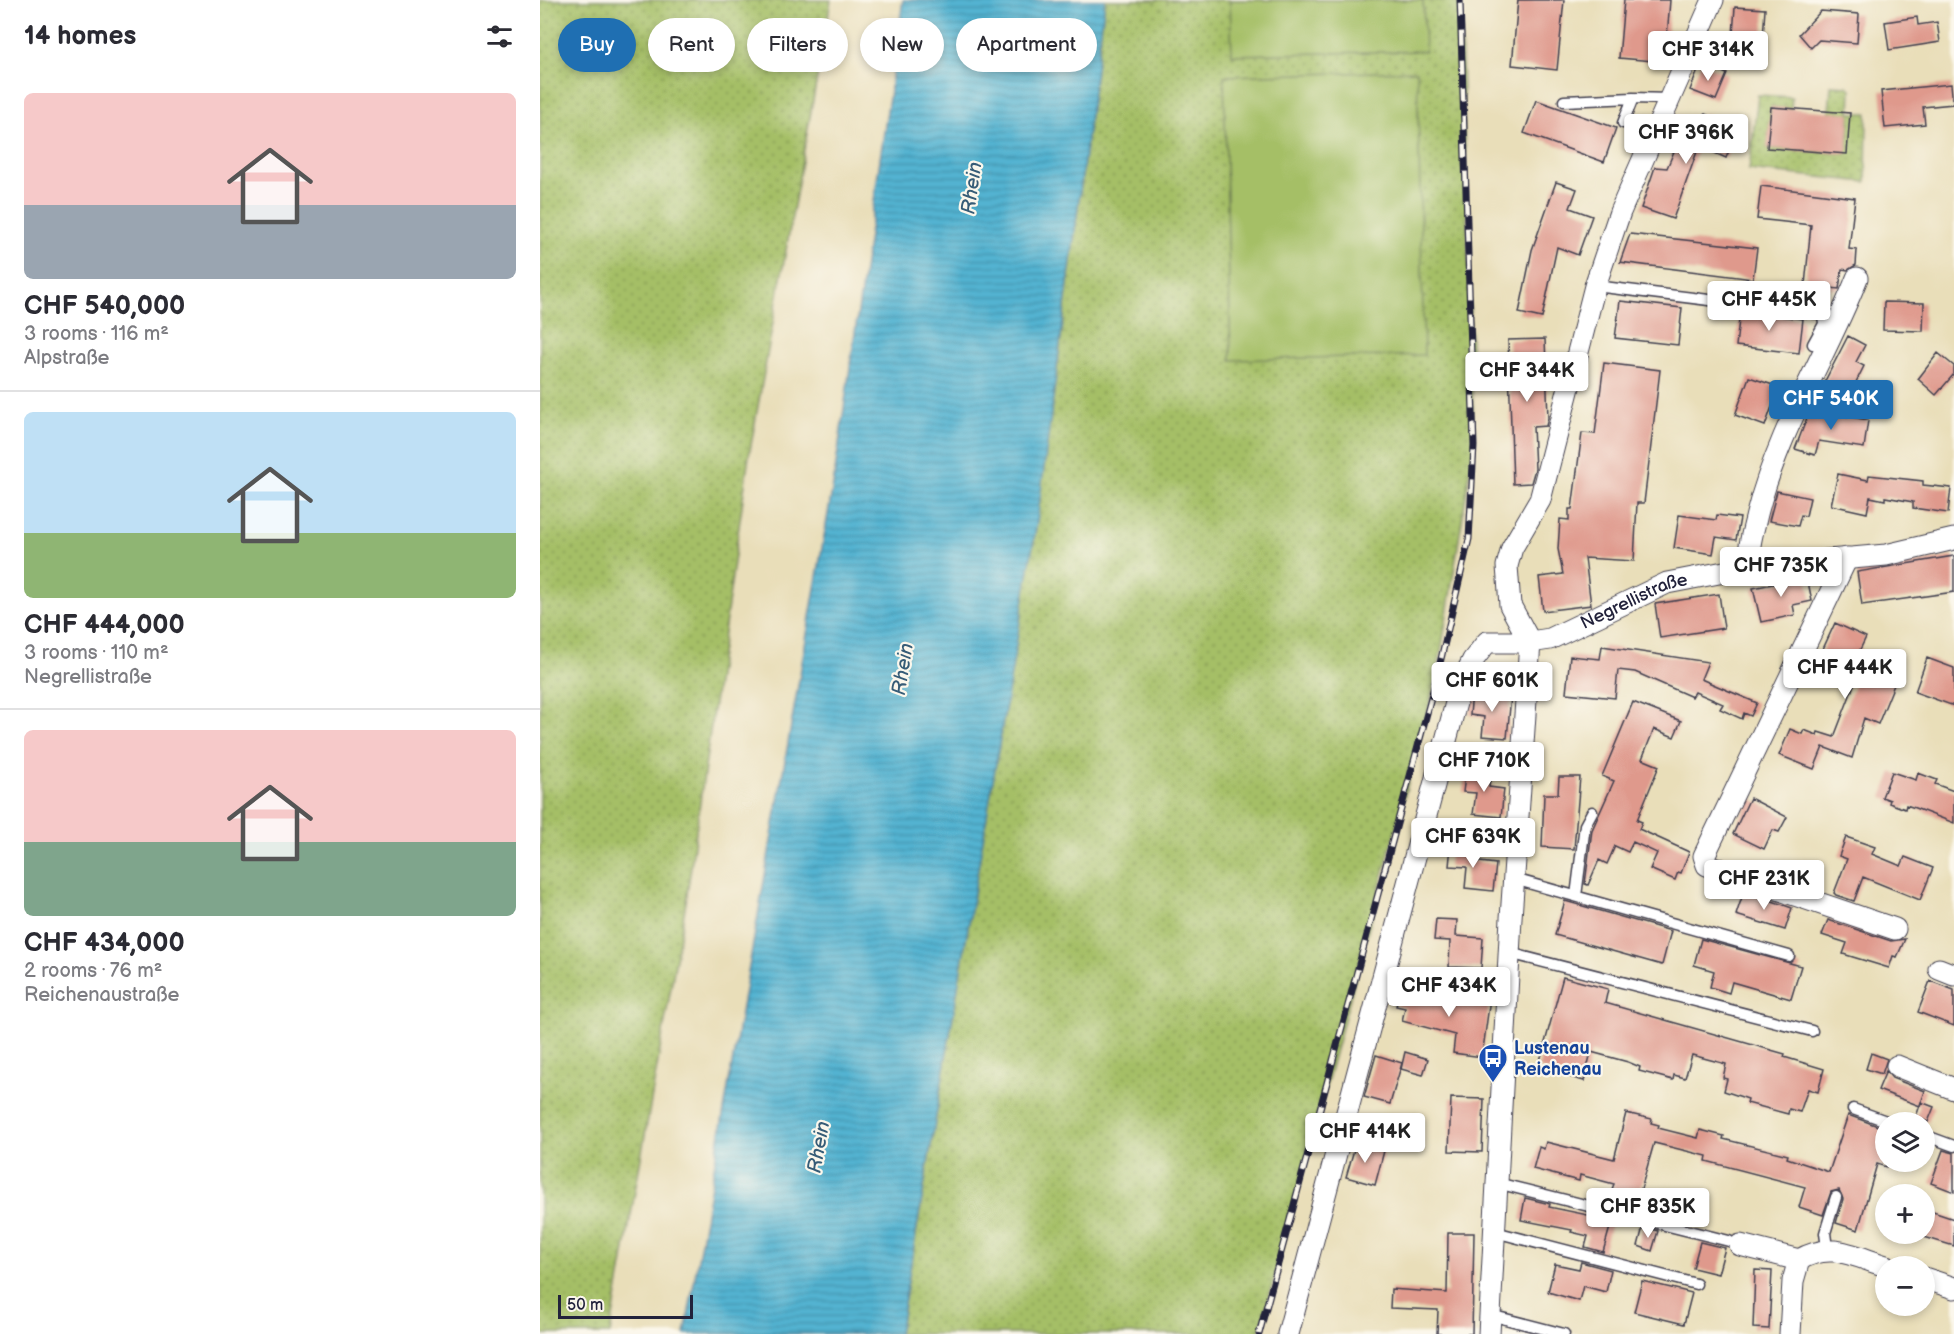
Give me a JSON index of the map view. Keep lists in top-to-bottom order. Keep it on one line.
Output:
{"streets":{"street":["Negrellistraße"]},"water":["Rhein"],"places":{"bus stop":["Lustenau Reichenau"]},"scale_bar":"50 m","page":{"heading":"14 homes","chip":["Buy","Rent","Filters","New","Apartment"],"price":["CHF 314K","CHF 396K","CHF 445K","CHF 344K","CHF 540K","CHF 735K","CHF 444K","CHF 601K","CHF 710K","CHF 639K","CHF 231K","CHF 434K","CHF 414K","CHF 835K"],"list":[{"name":"CHF 540,000","note":"3 rooms · 116 m² · Alpstraße"},{"name":"CHF 444,000","note":"3 rooms · 110 m² · Negrellistraße"},{"name":"CHF 434,000","note":"2 rooms · 76 m² · Reichenaustraße"}],"map_buttons":["+","−"],"scale":"50 m"}}
